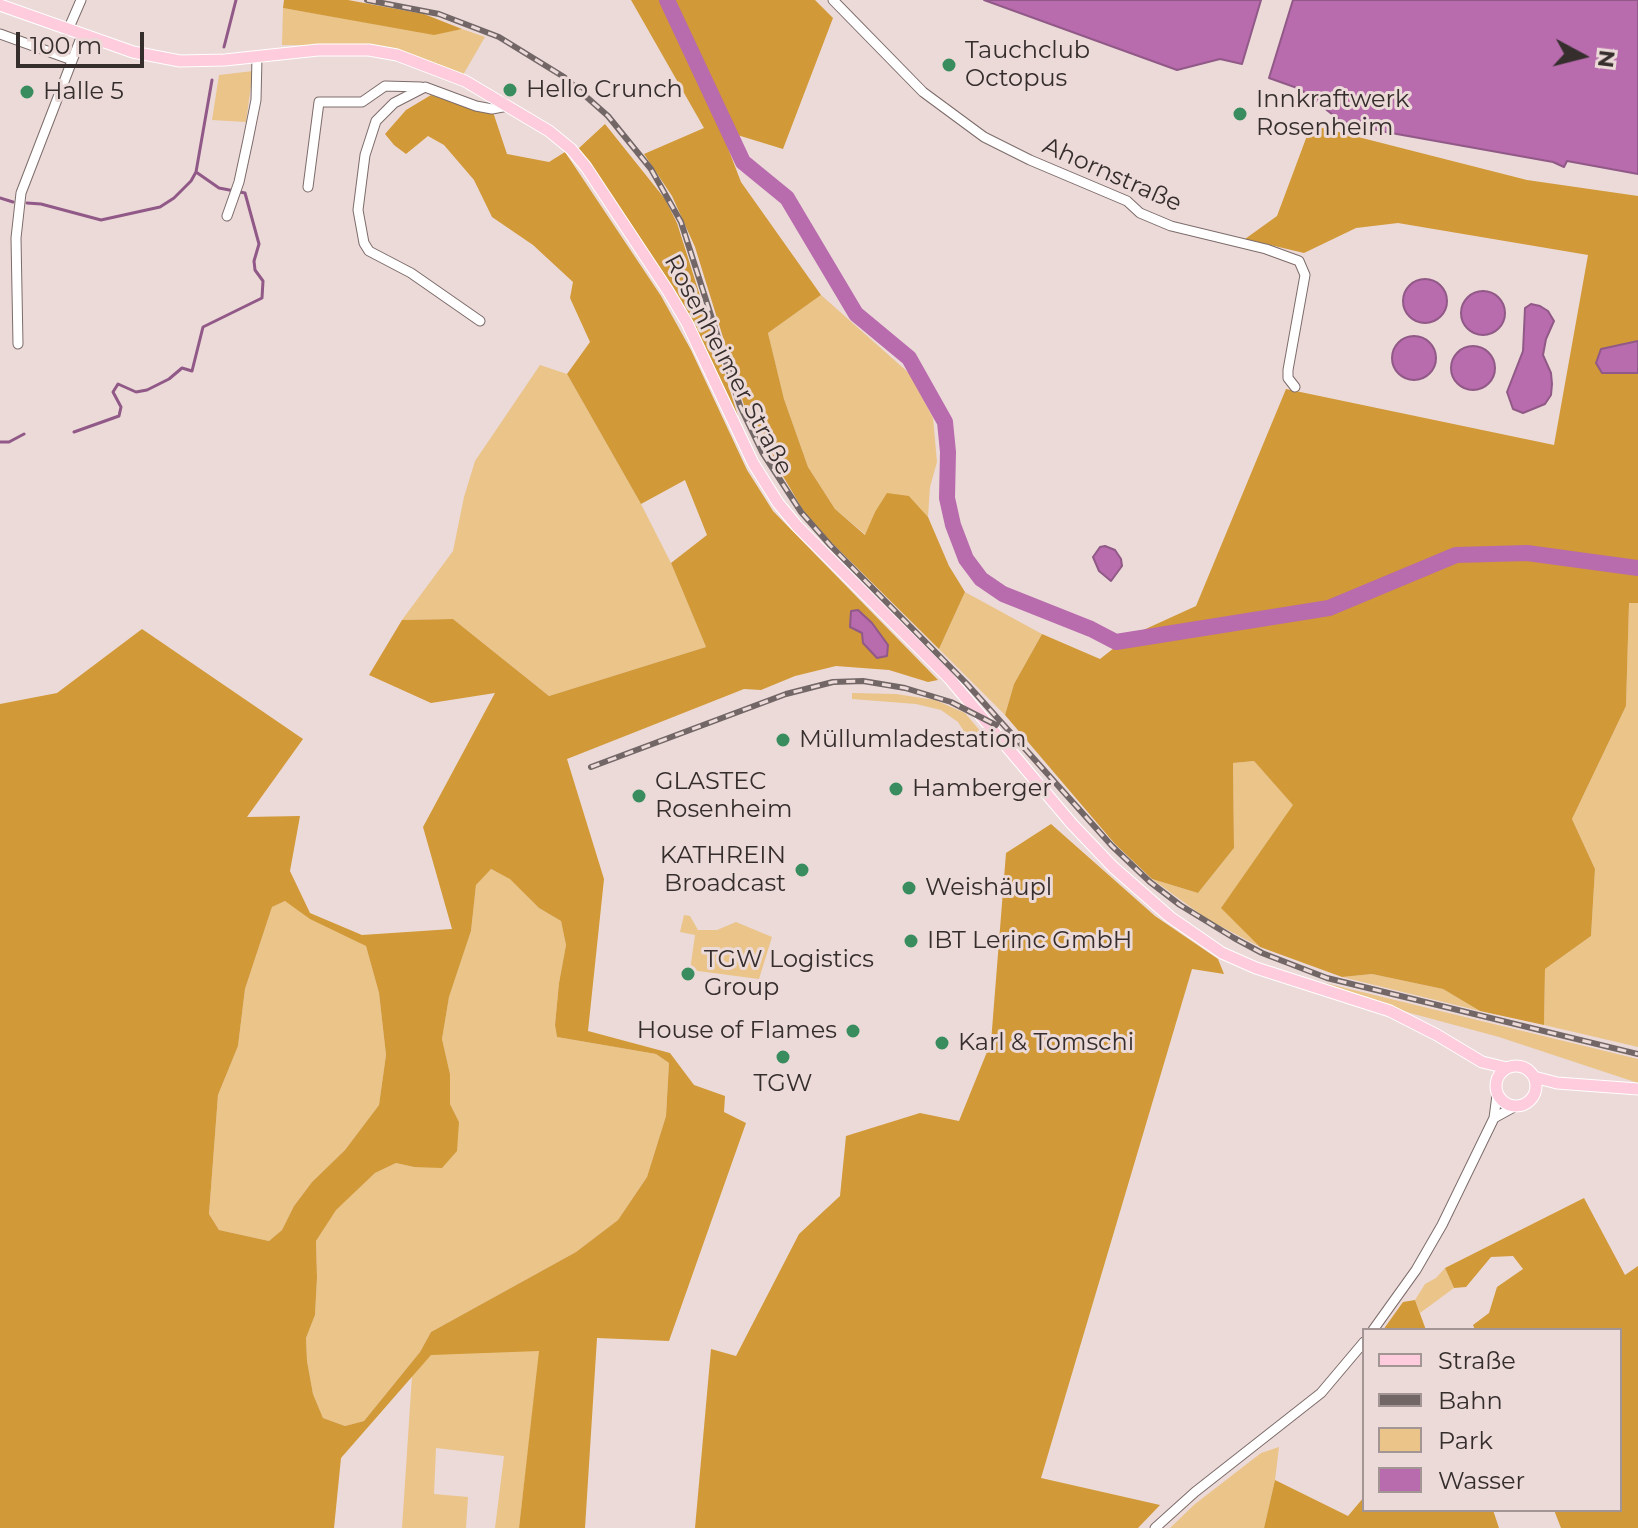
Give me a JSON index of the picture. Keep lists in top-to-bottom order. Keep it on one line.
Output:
{"streets":{"main road":["Rosenheimer Straße"],"street":["Ahornstraße"]},"places":["Tauchclub Octopus","Hello Crunch","Halle 5","Innkraftwerk Rosenheim","Müllumladestation","Hamberger","GLASTEC Rosenheim","KATHREIN Broadcast","Weishäupl","IBT Lerinc GmbH","TGW Logistics Group","House of Flames","Karl & Tomschi","TGW"],"legend":["Straße","Bahn","Park","Wasser"],"scale_bar":"100 m","north":"right"}
